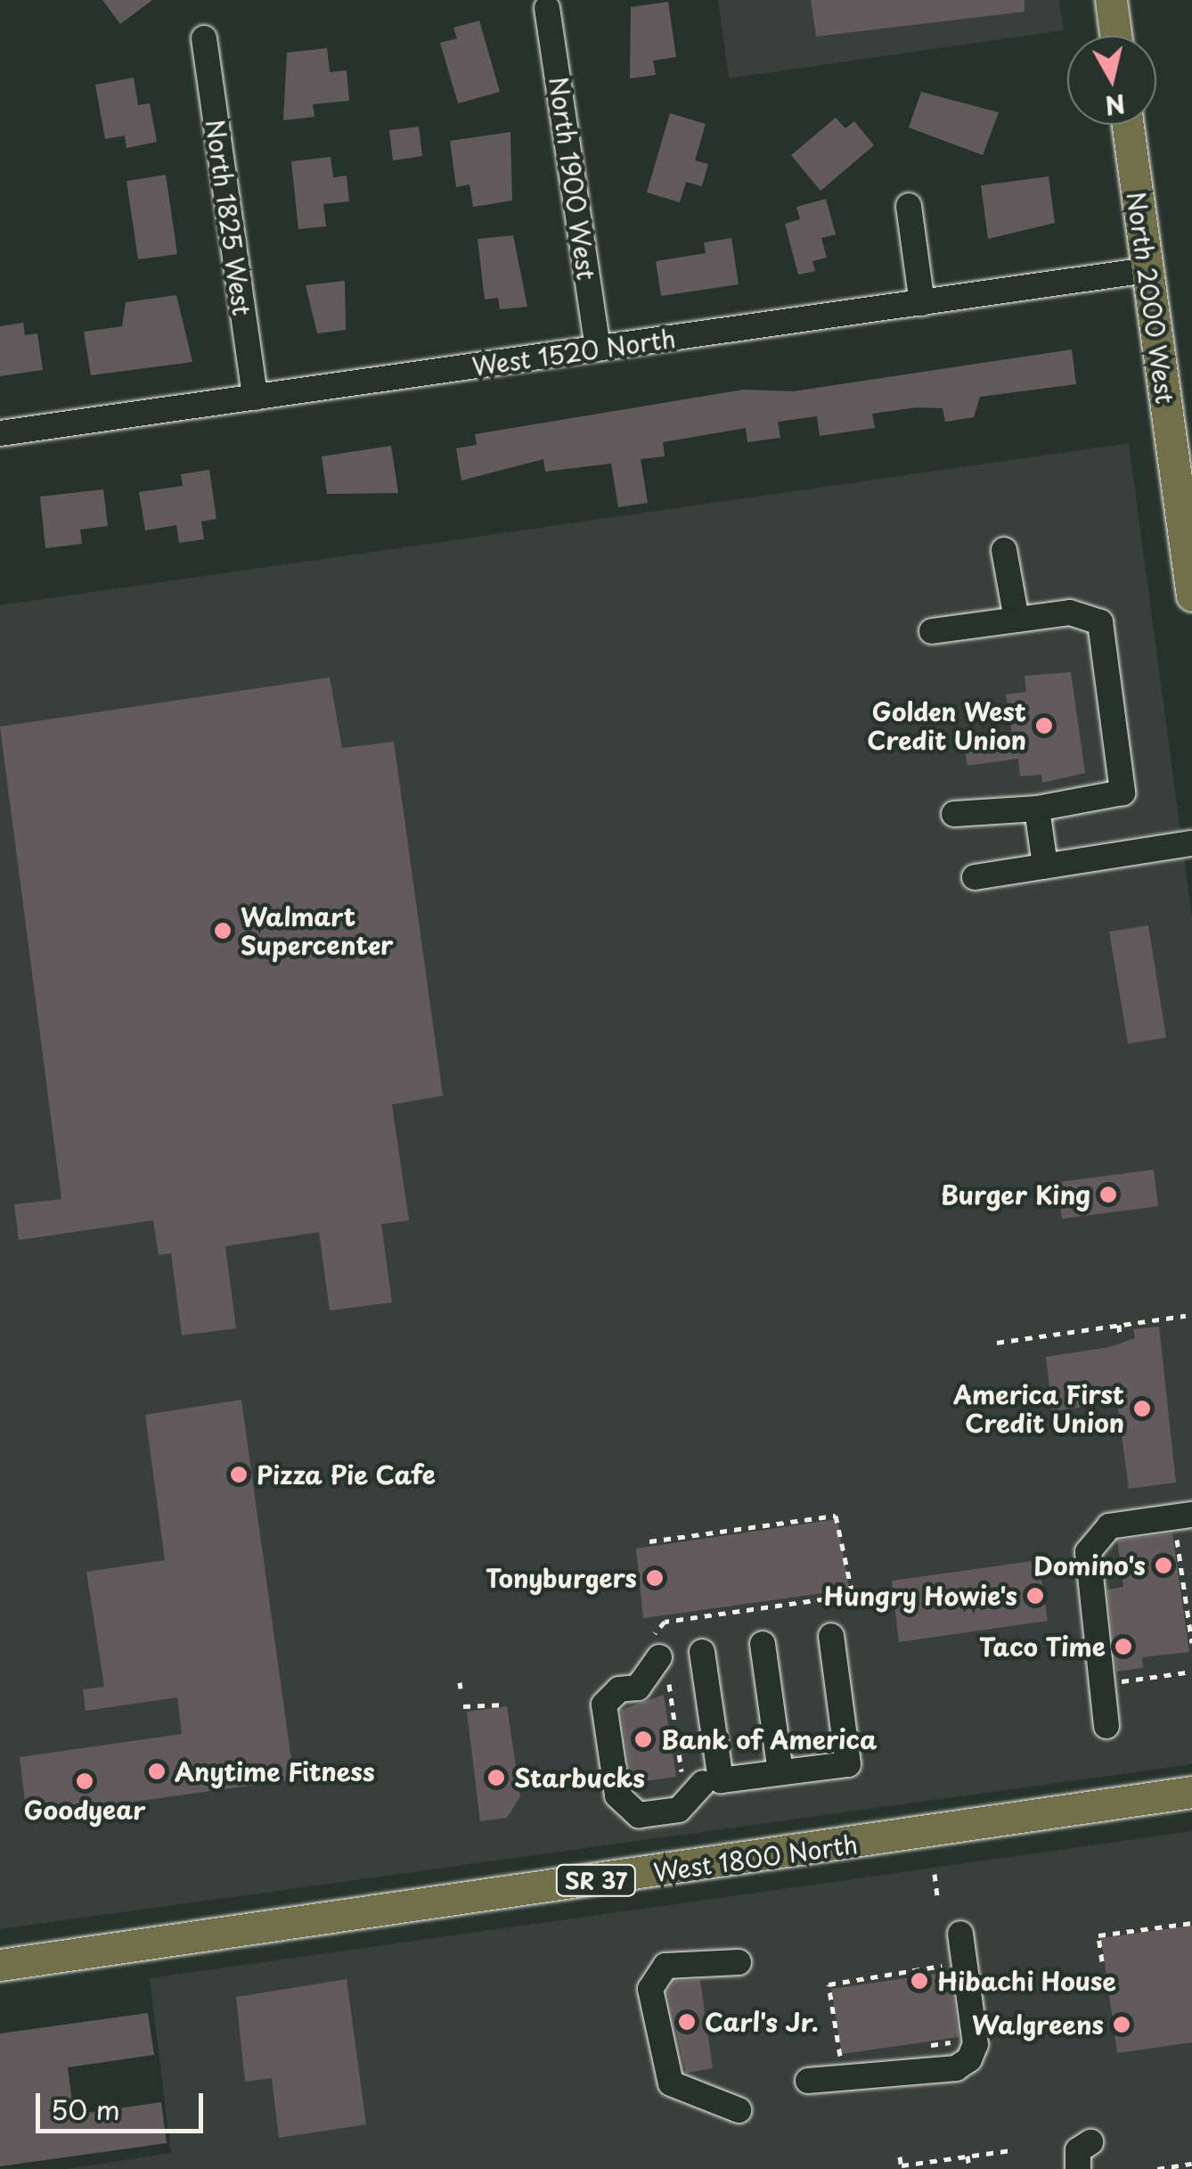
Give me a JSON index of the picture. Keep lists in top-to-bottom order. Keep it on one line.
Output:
{"streets":{"main road":["North 2000 West","West 1800 North","SR 37"],"street":["North 1900 West","North 1825 West","West 1520 North"]},"crossings":[["North 1900 West","West 1520 North"],["North 1825 West","West 1520 North"],["North 2000 West","West 1520 North"]],"places":["Golden West Credit Union","Walmart Supercenter","Burger King","America First Credit Union","Pizza Pie Cafe","Domino's","Tonyburgers","Hungry Howie's","Taco Time","Bank of America","Anytime Fitness","Starbucks","Goodyear","Hibachi House","Carl's Jr.","Walgreens"],"scale_bar":"50 m","north":"bottom"}
